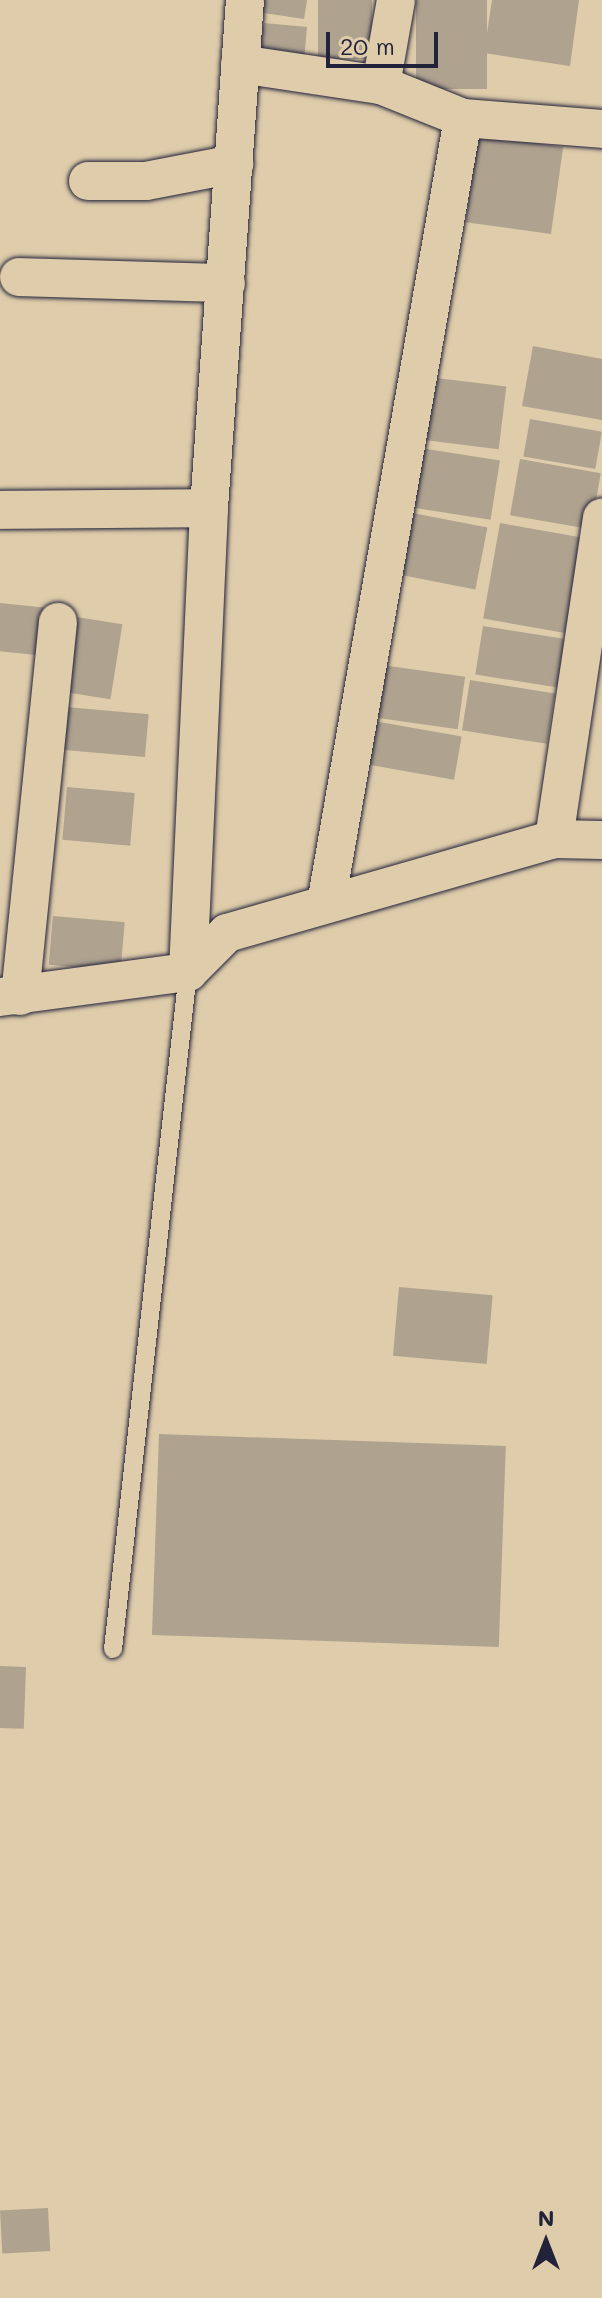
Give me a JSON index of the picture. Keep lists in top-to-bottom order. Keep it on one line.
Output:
{"scale_bar":"20 m","north":"top"}
